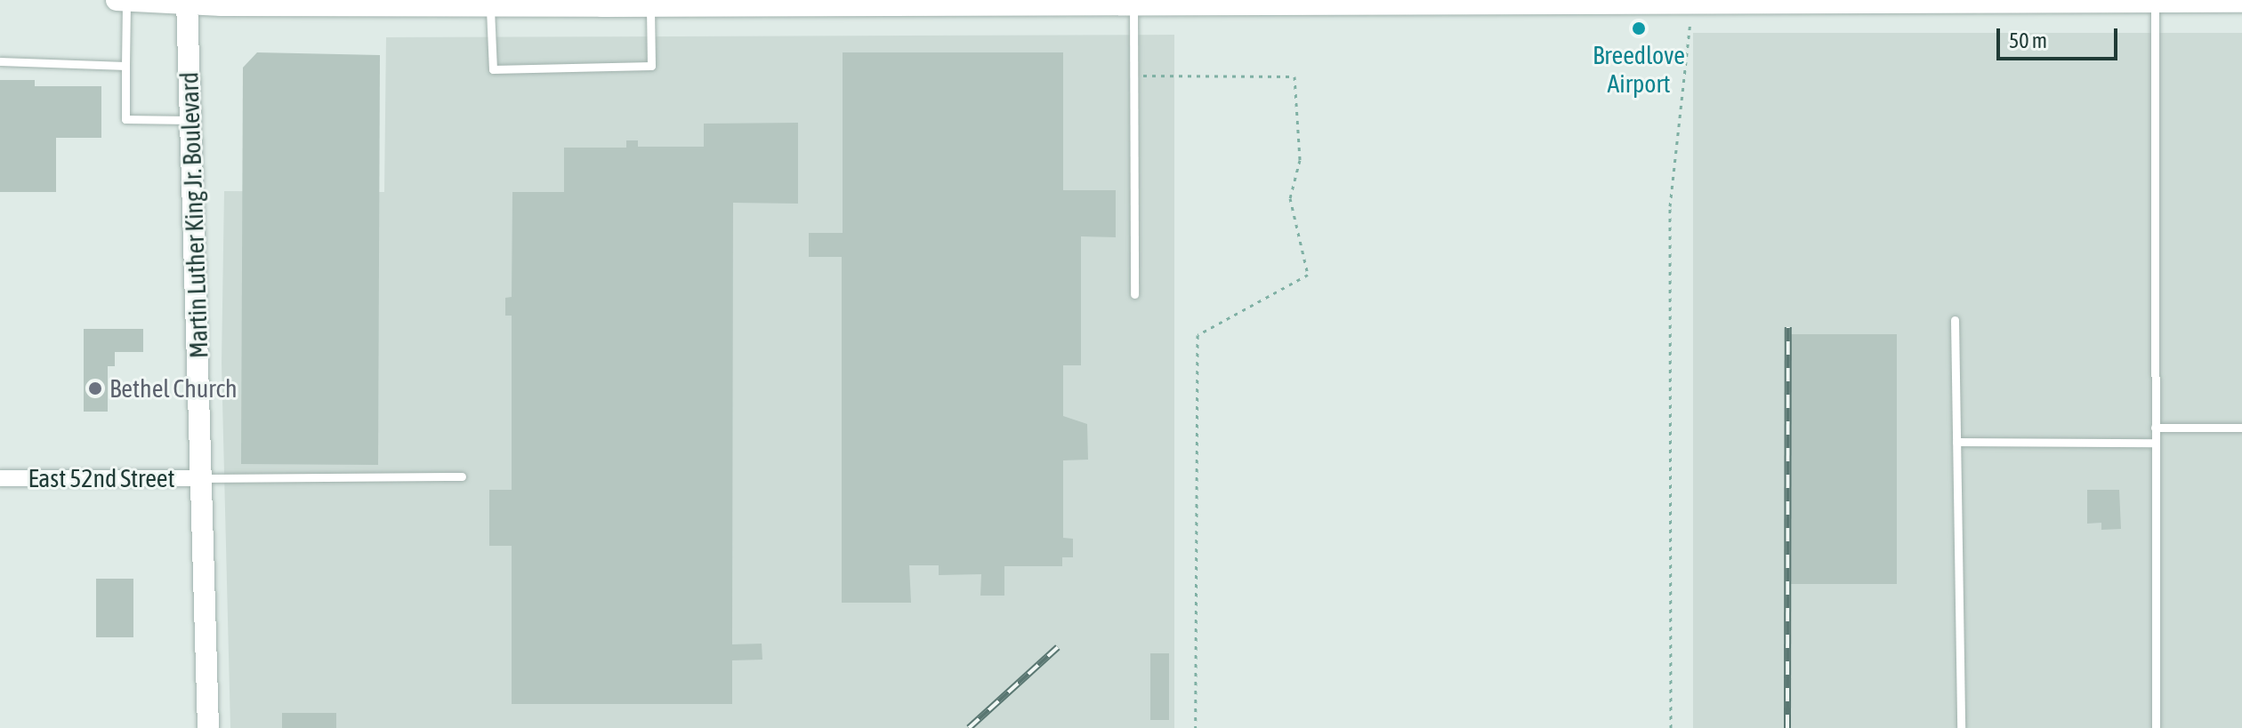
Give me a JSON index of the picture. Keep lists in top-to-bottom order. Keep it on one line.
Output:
{"streets":{"main road":["Martin Luther King Jr. Boulevard"],"street":["East 52nd Street"]},"crossings":[["Martin Luther King Jr. Boulevard","East 52nd Street"]],"places":["Breedlove Airport","Bethel Church"],"scale_bar":"50 m"}
